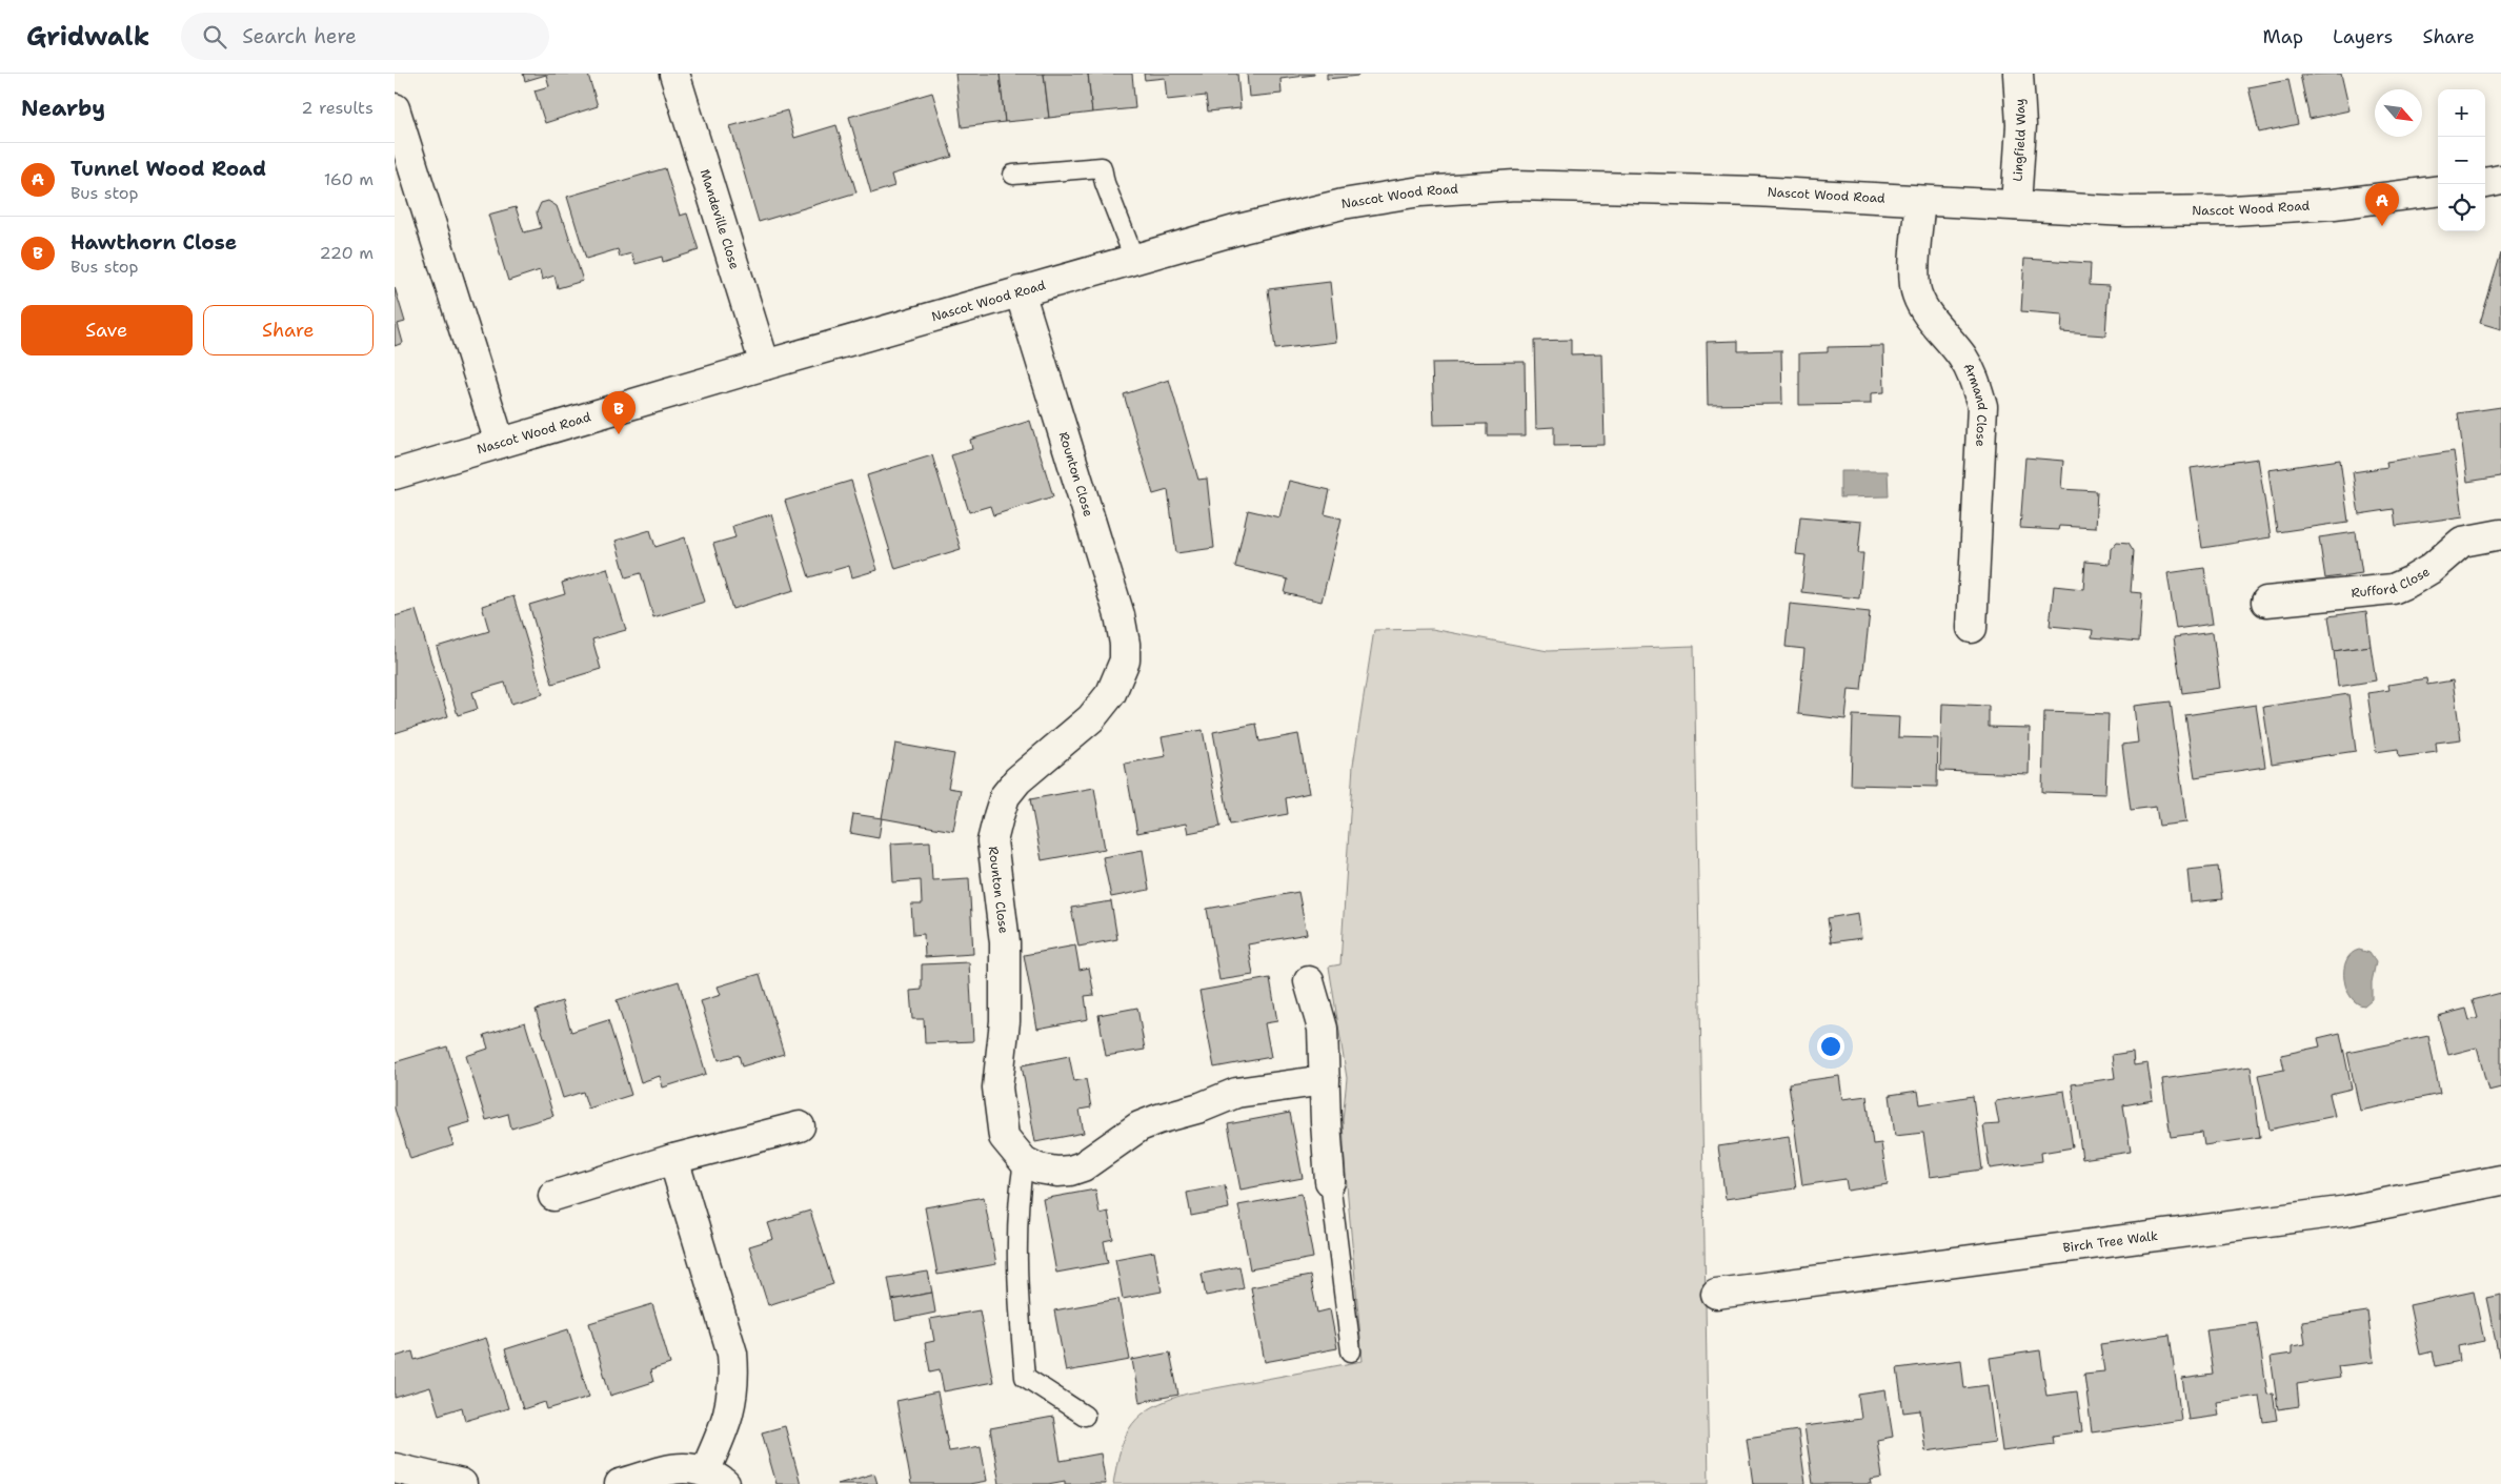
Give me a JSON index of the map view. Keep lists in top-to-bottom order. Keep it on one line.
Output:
{"streets":{"street":["Lingfield Way","Nascot Wood Road","Mandeville Close","Armand Close","Rounton Close","Rufford Close","Birch Tree Walk"]},"crossings":[["Lingfield Way","Nascot Wood Road"],["Nascot Wood Road","Mandeville Close"],["Nascot Wood Road","Armand Close"],["Nascot Wood Road","Rounton Close"]],"north":"bottom right","page":{"header":"Gridwalk","search":"Search here","nav":["Map","Layers","Share"],"heading":["Nearby","2 results"],"map_buttons":["+","−"],"list":[{"mark":"A","name":"Tunnel Wood Road","note":"Bus stop","value":"160 m"},{"mark":"B","name":"Hawthorn Close","note":"Bus stop","value":"220 m"}],"pins":["A","B"],"buttons":["Save","Share"]}}
